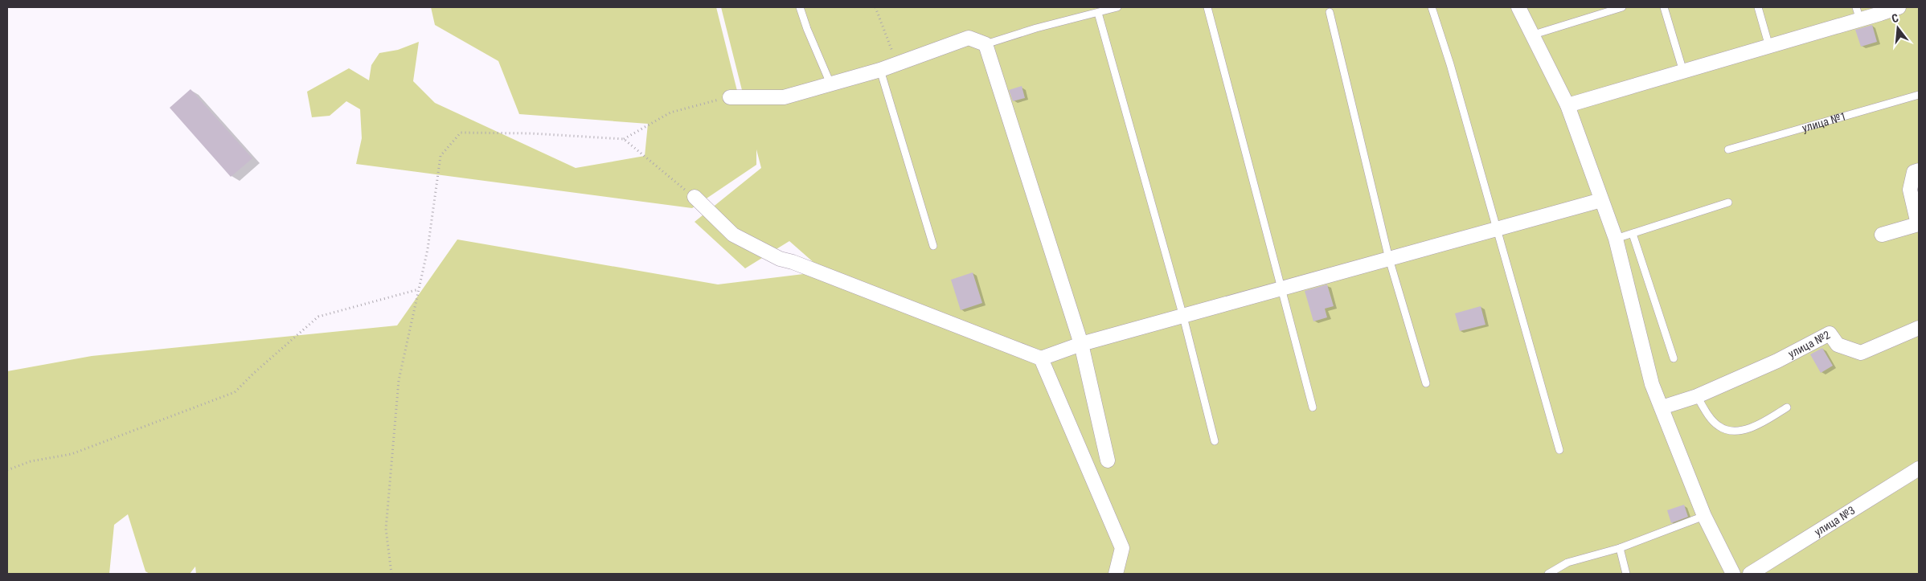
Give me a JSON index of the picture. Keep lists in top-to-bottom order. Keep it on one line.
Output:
{"streets":{"street":["улица №2","улица №3"],"lane":["улица №1"]},"north":"top"}
